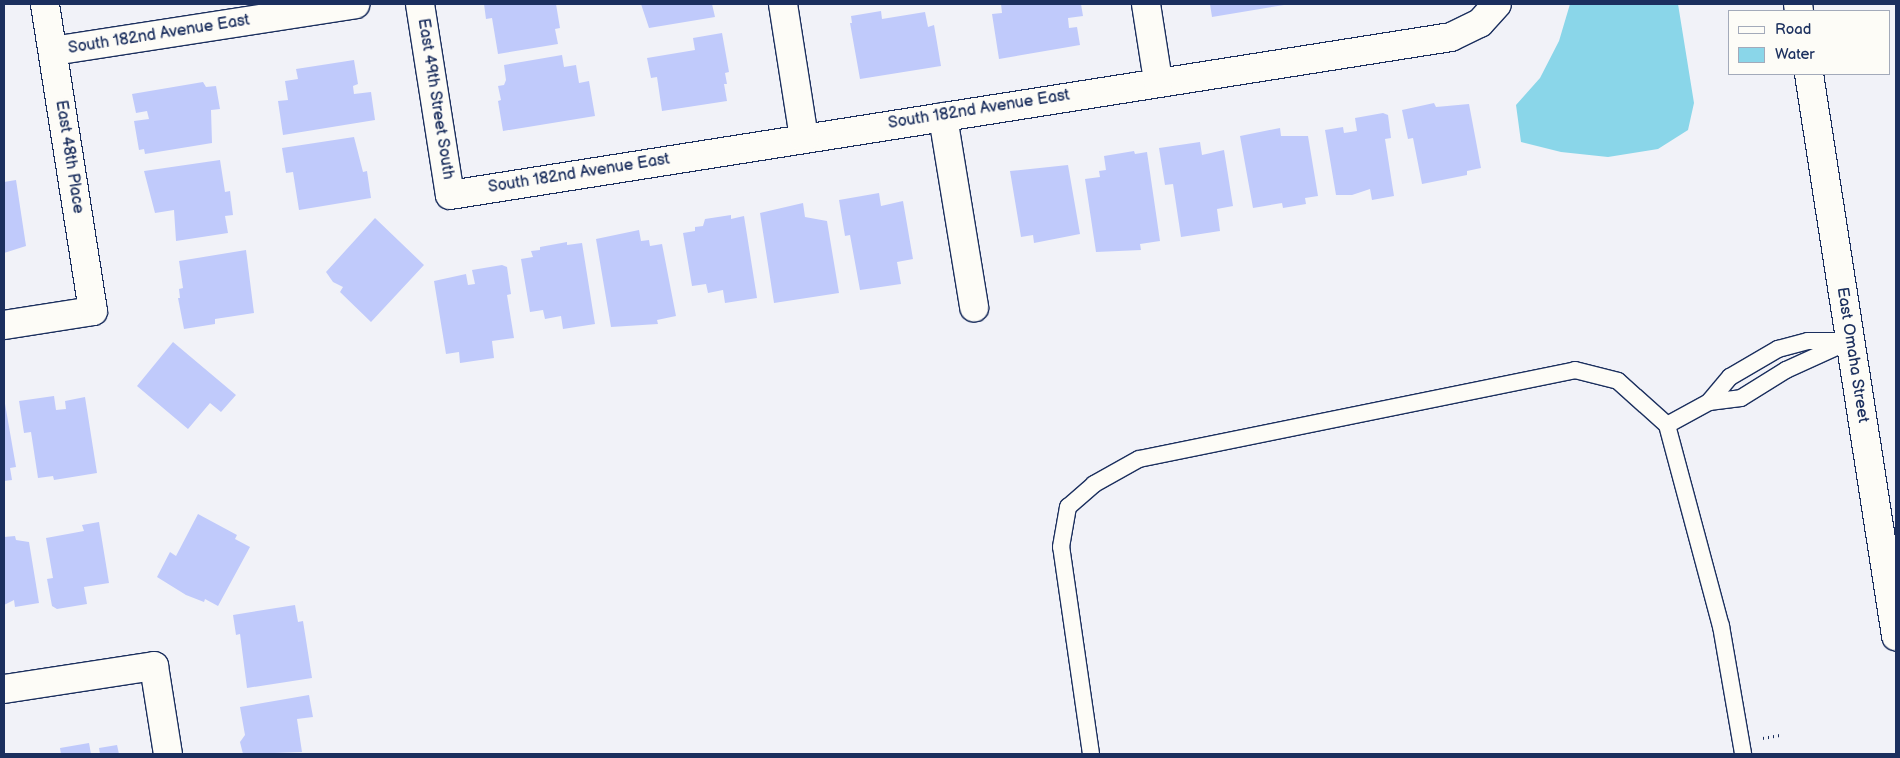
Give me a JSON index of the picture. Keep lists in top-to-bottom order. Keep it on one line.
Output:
{"streets":{"street":["South 182nd Avenue East","East 49th Street South","East 48th Place","East Omaha Street"]},"crossings":[["South 182nd Avenue East","East 49th Street South"],["South 182nd Avenue East","East 48th Place"]],"legend":["Road","Water"]}
